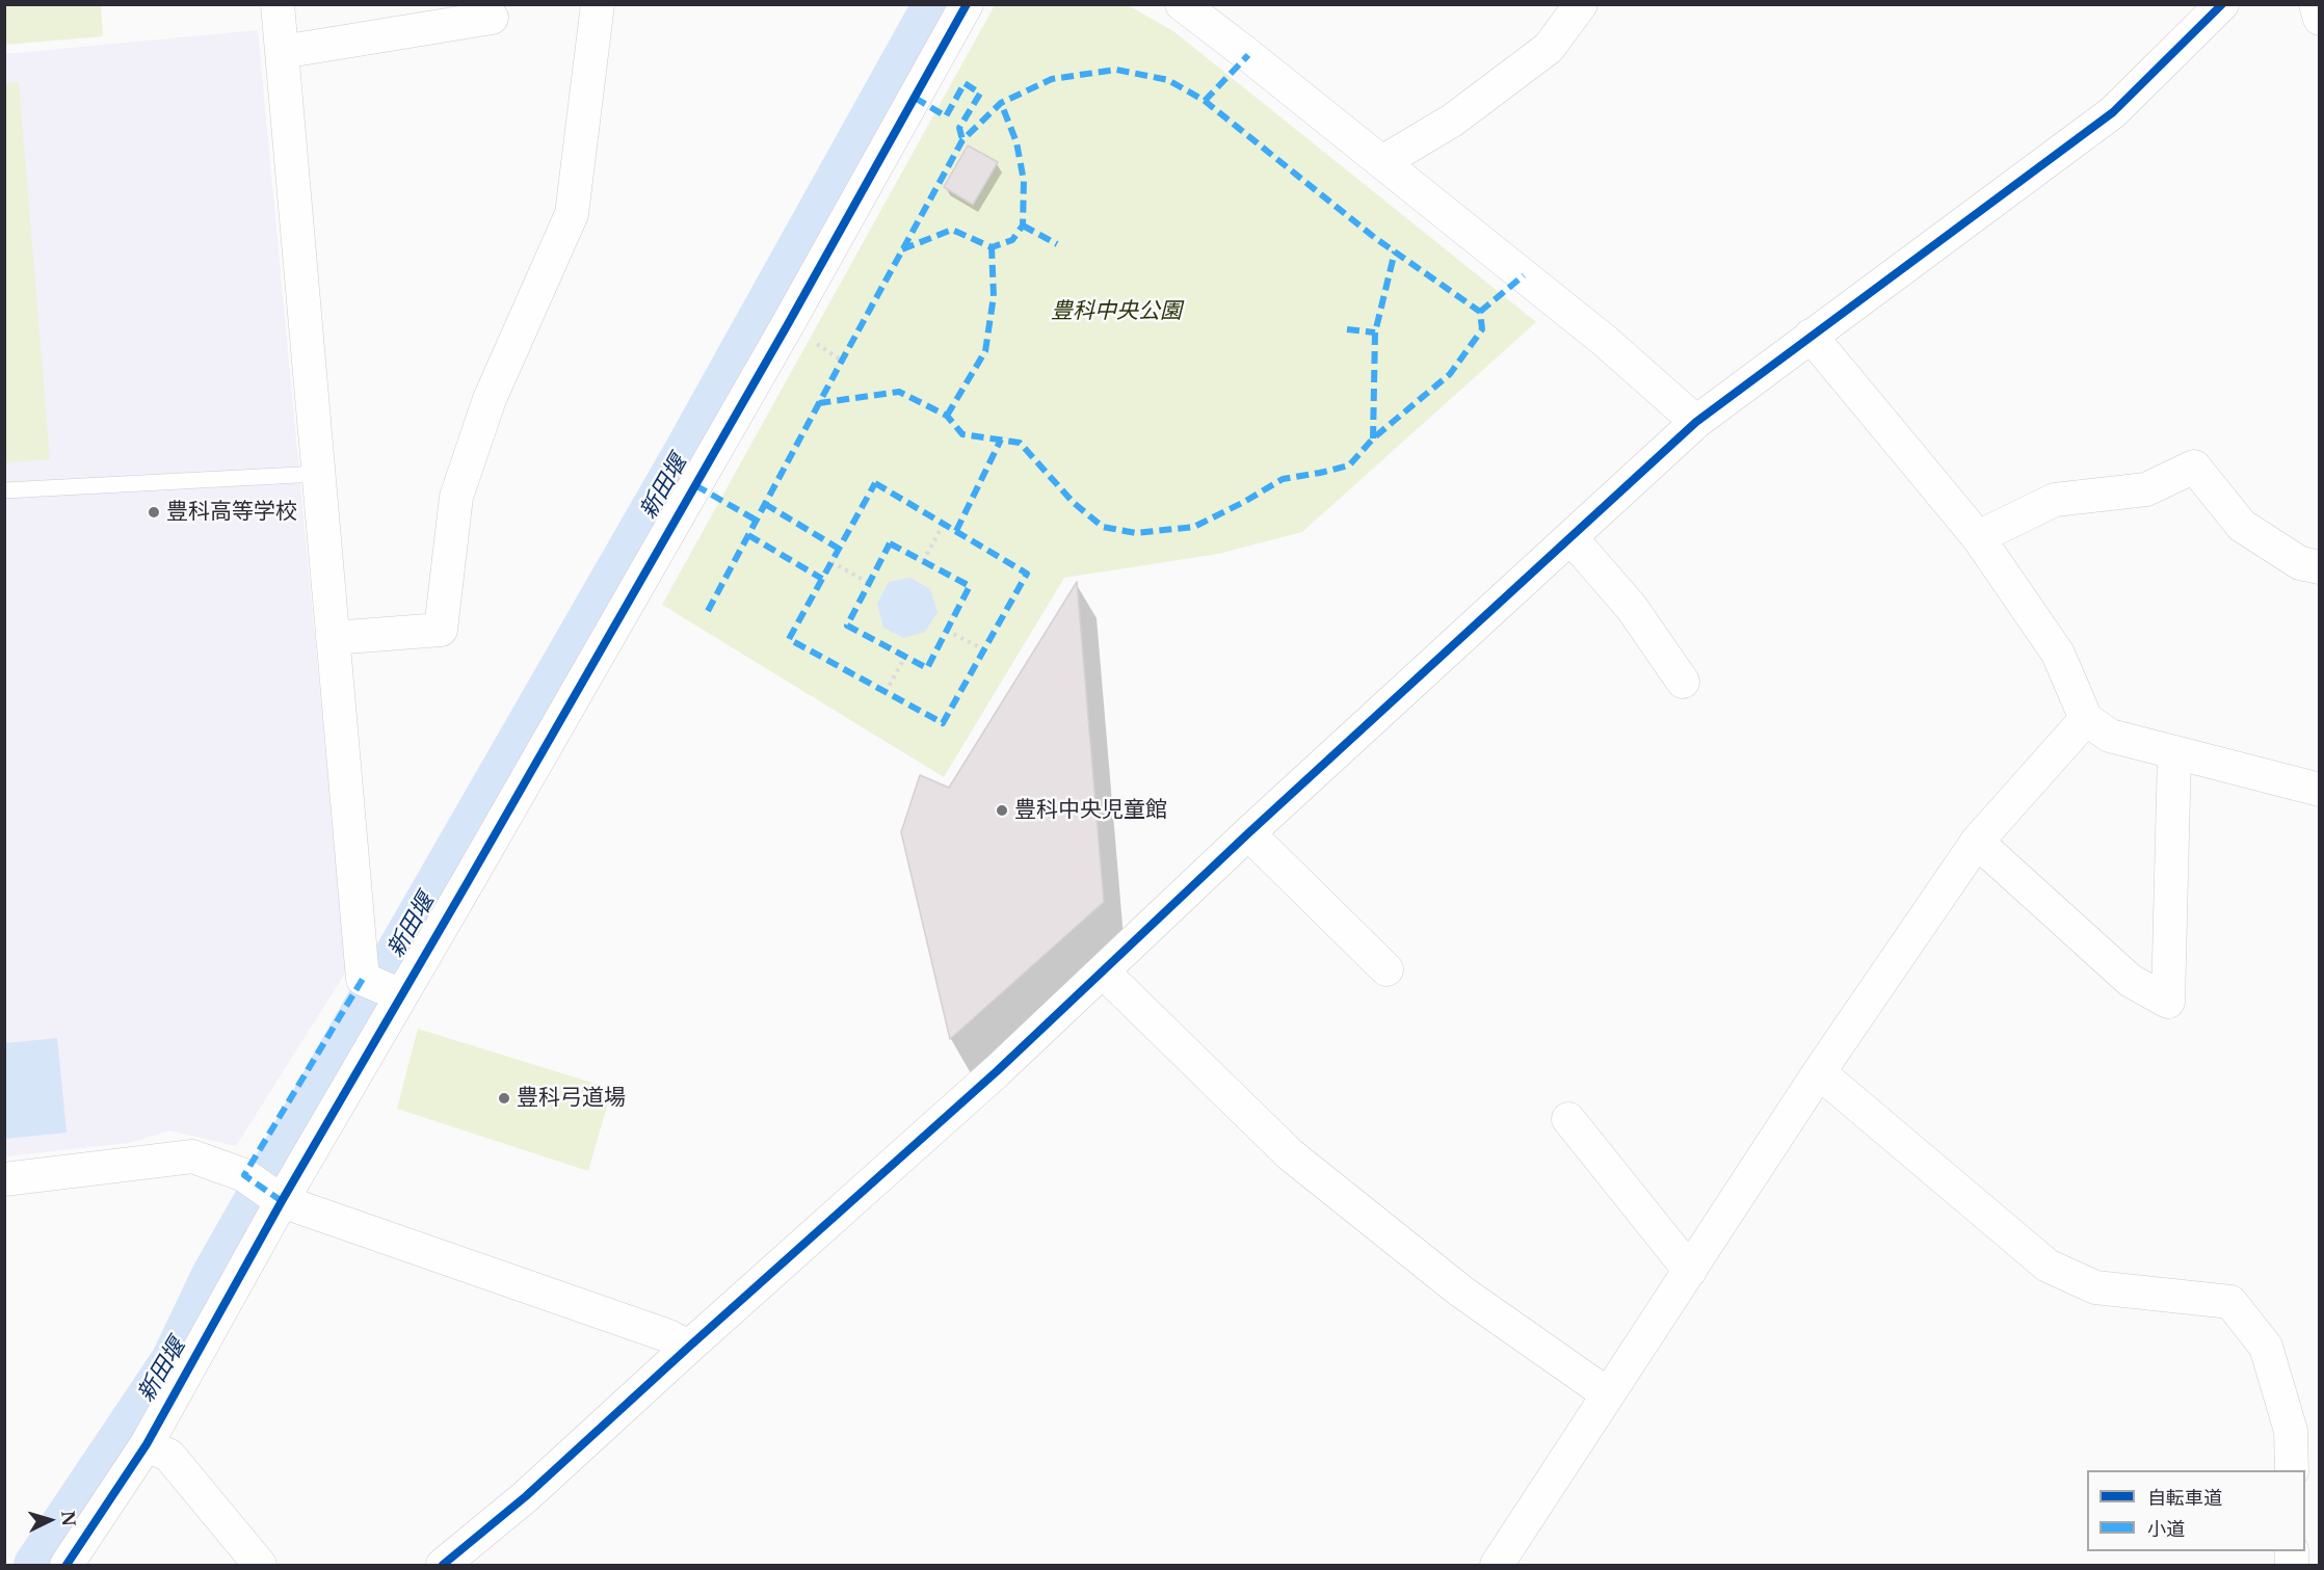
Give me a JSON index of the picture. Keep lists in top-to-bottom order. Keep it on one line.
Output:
{"water":["新田堰"],"parks":["豊科中央公園"],"places":["豊科高等学校","豊科中央児童館","豊科弓道場"],"legend":["自転車道","小道"],"north":"right"}
